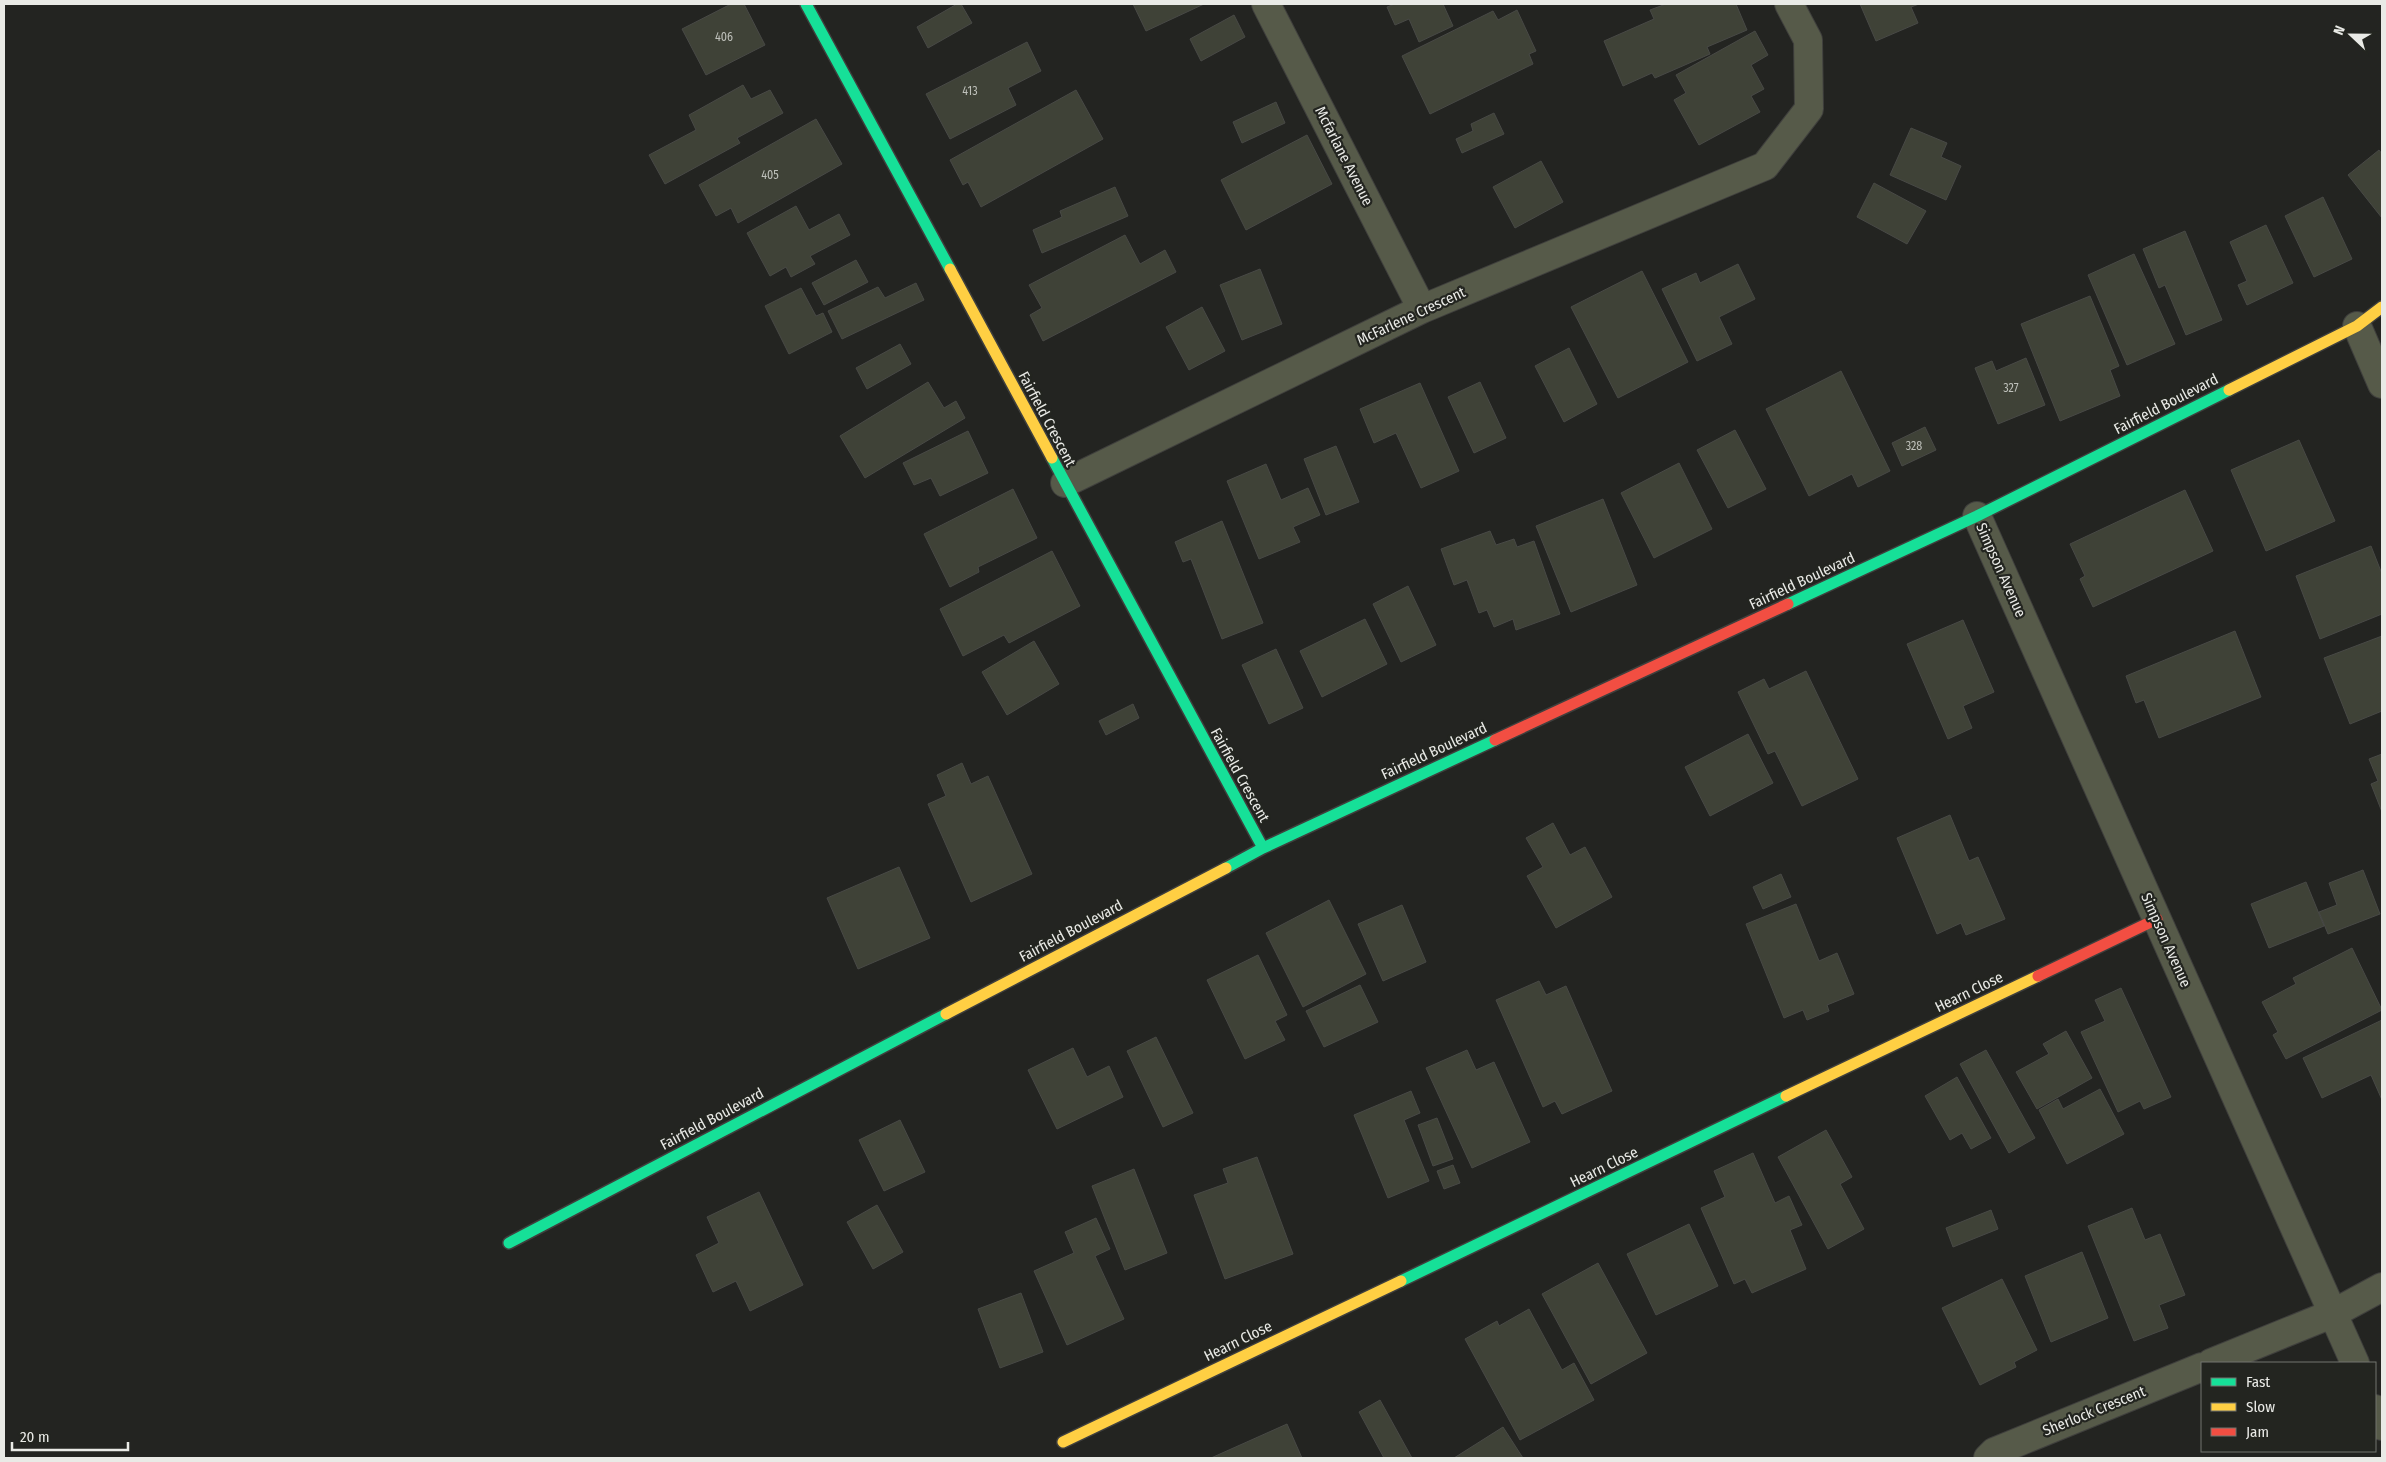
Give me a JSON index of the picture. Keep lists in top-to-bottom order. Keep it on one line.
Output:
{"streets":{"street":["Mcfarlane Avenue","McFarlene Crescent","Fairfield Boulevard","Fairfield Crescent","Simpson Avenue","Hearn Close","Sherlock Crescent"]},"crossings":[["Mcfarlane Avenue","McFarlene Crescent"],["McFarlene Crescent","Fairfield Crescent"],["Fairfield Boulevard","Fairfield Crescent"],["Fairfield Boulevard","Simpson Avenue"],["Simpson Avenue","Hearn Close"]],"house_numbers":["406","413","405","327","328"],"legend":["Fast","Slow","Jam"],"scale_bar":"20 m","north":"left"}
